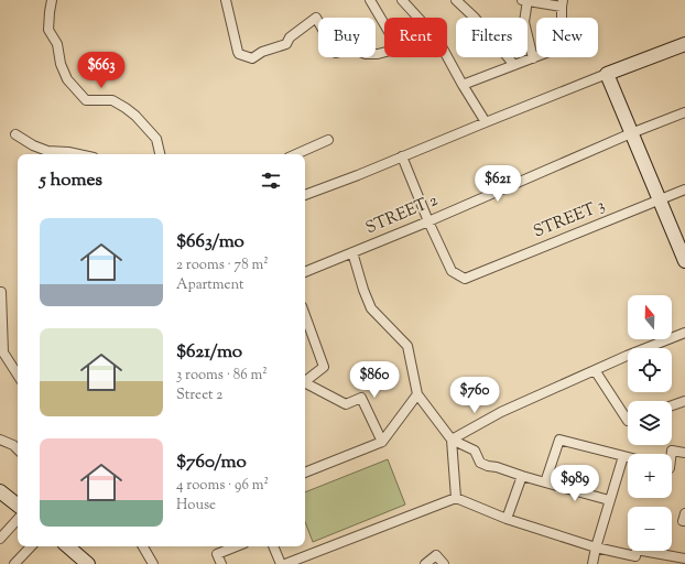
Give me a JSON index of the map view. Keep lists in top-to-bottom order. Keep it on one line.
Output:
{"streets":{"street":["STREET 2","STREET 3"]},"crossings":[["STREET 2","STREET 3"]],"north":"top","page":{"chip":["Buy","Rent","Filters","New"],"price":["$663","$621","$860","$760","$989"],"heading":"5 homes","list":[{"name":"$663/mo","note":"2 rooms · 78 m² · Apartment"},{"name":"$621/mo","note":"3 rooms · 86 m² · Street 2"},{"name":"$760/mo","note":"4 rooms · 96 m² · House"}],"map_buttons":["+","−"]}}
